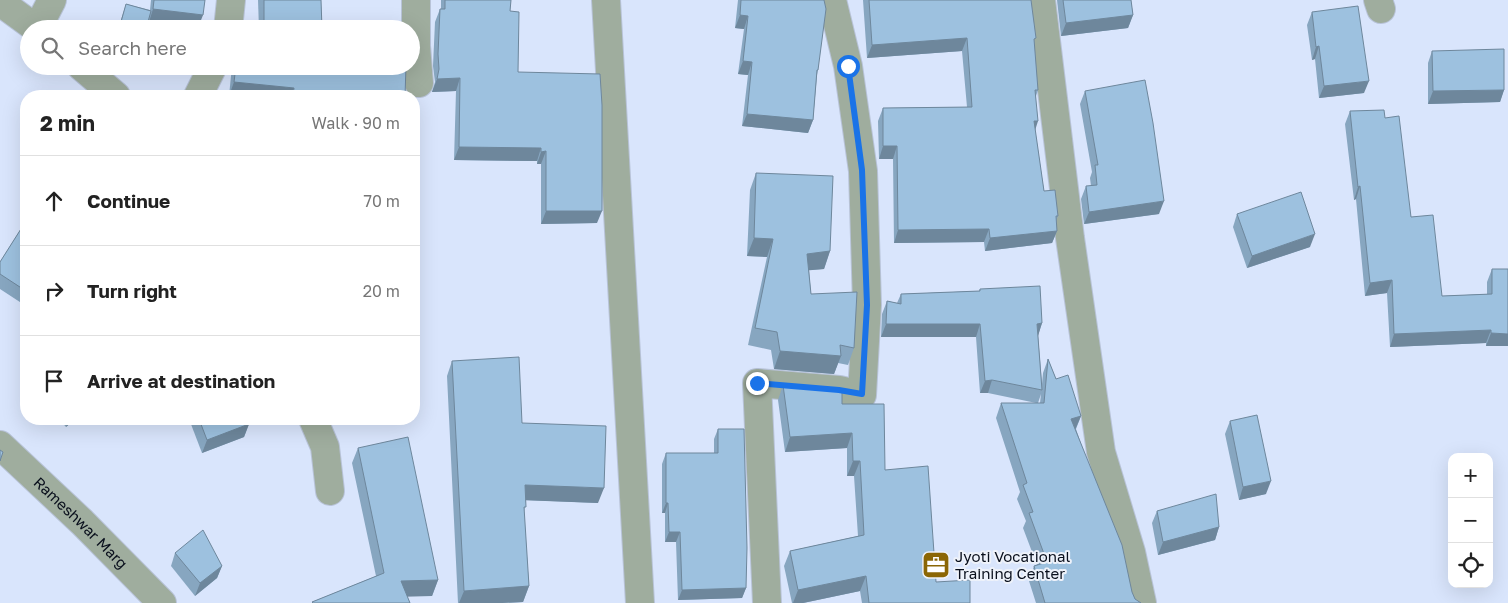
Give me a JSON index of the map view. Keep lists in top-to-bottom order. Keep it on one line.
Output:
{"streets":{"street":["Rameshwar Marg"]},"places":{"office":["Jyoti Vocational Training Center"]},"page":{"search":"Search here","heading":["2 min","Walk · 90 m"],"list":[["Continue","70 m"],["Turn right","20 m"],"Arrive at destination"],"map_buttons":["+","−"]}}
